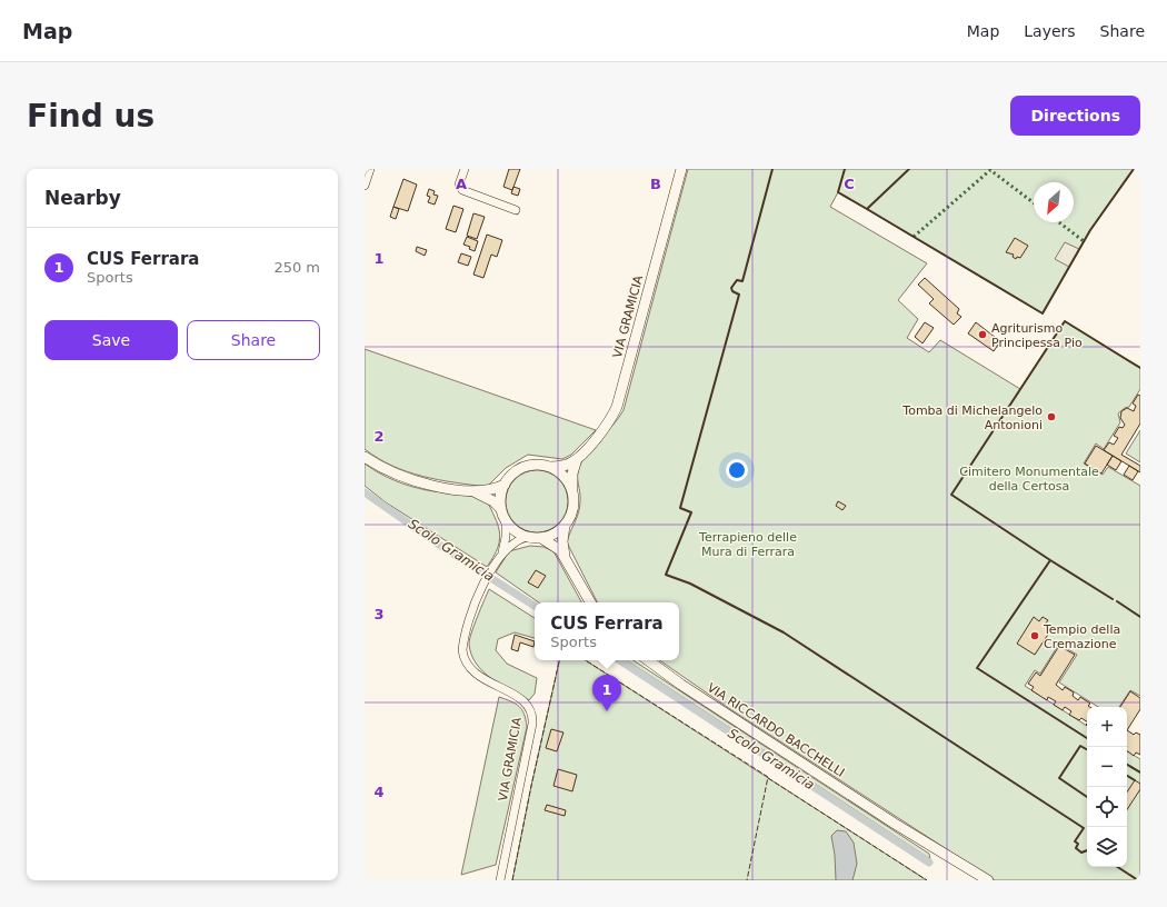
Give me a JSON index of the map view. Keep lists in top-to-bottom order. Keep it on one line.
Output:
{"streets":{"main road":["VIA GRAMICIA","VIA RICCARDO BACCHELLI"]},"water":["Scolo Gramicia"],"parks":["Cimitero Monumentale della Certosa","Terrapieno delle Mura di Ferrara"],"places":["Agriturismo Principessa Pio","Tomba di Michelangelo Antonioni","Tempio della Cremazione"],"north":"bottom left","page":{"header":"Map","nav":["Map","Layers","Share"],"buttons":["Directions",["Save","Share"]],"title":"Find us","heading":"Nearby","list":[{"mark":"1","name":"CUS Ferrara","note":"Sports","value":"250 m"}],"popup":["CUS Ferrara","Sports"],"pins":"1","map_buttons":["+","−"]},"grid":{"columns":["A","B","C"],"rows":["1","2","3","4"]}}
